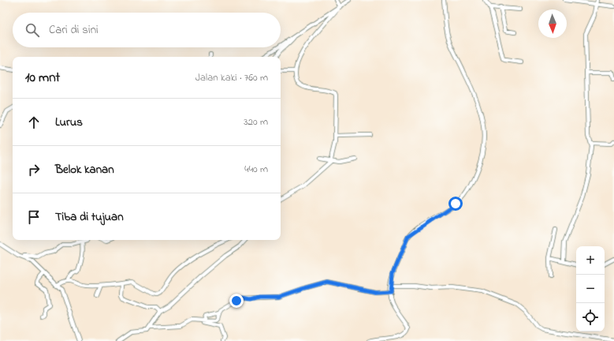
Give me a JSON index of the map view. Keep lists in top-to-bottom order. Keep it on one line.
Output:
{"north":"bottom","page":{"search":"Cari di sini","heading":["10 mnt","Jalan kaki · 760 m"],"list":[["Lurus","320 m"],["Belok kanan","440 m"],"Tiba di tujuan"],"map_buttons":["+","−"]}}
